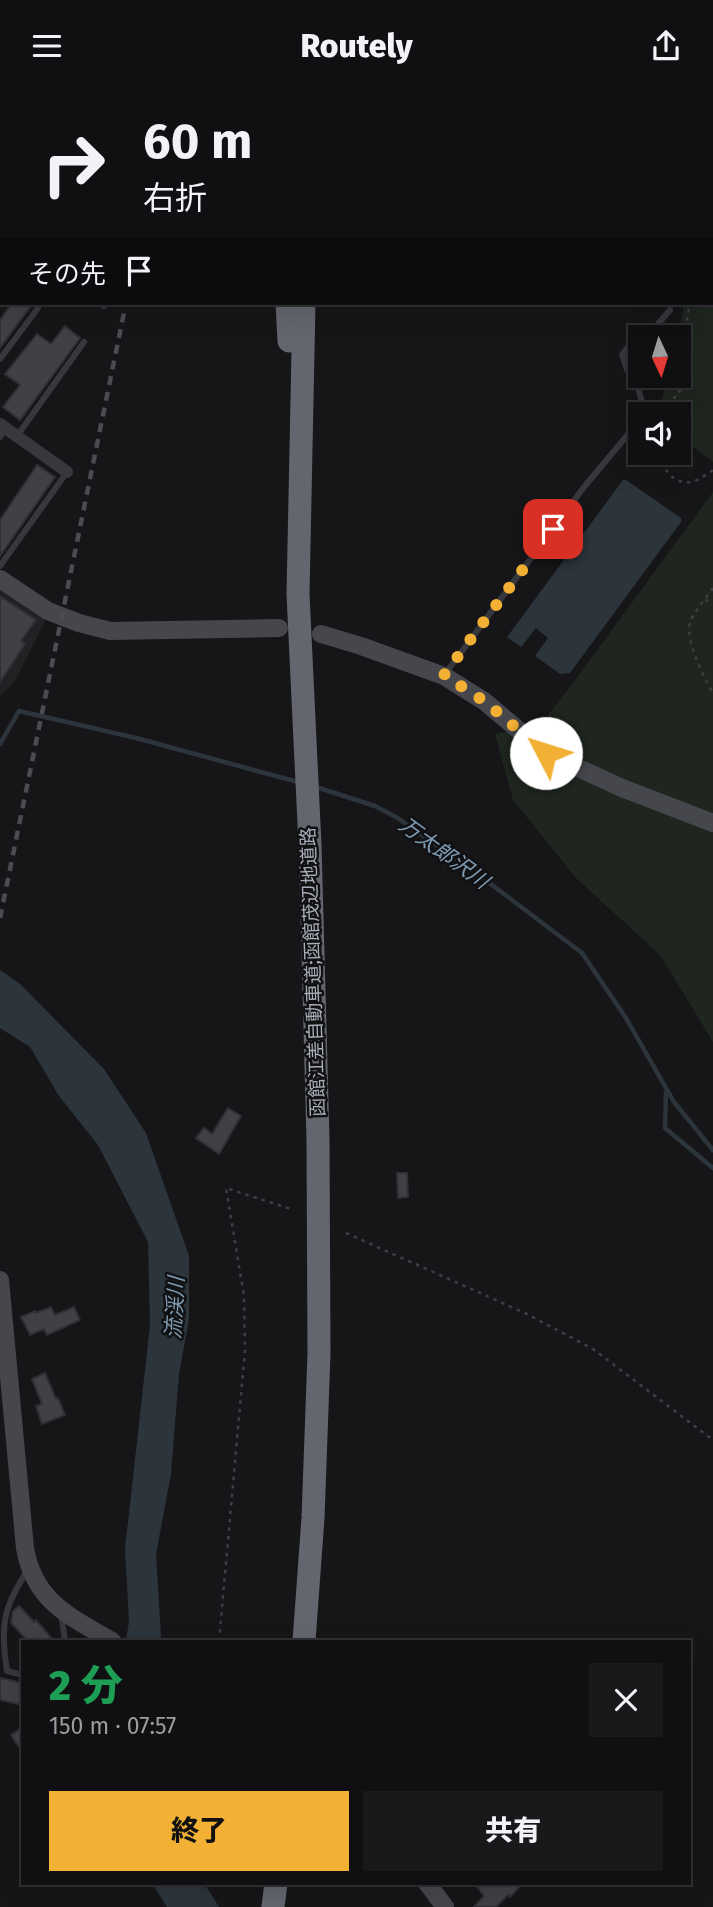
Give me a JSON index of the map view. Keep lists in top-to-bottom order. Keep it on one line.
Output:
{"streets":{"highway":["函館江差自動車道;函館茂辺地道路"]},"water":["万太郎沢川","流渓川"],"north":"bottom","page":{"header":"Routely","turn":["60 m","右折"],"then":"その先","heading":["2 分","150 m · 07:57"],"buttons":["終了","共有"]}}
